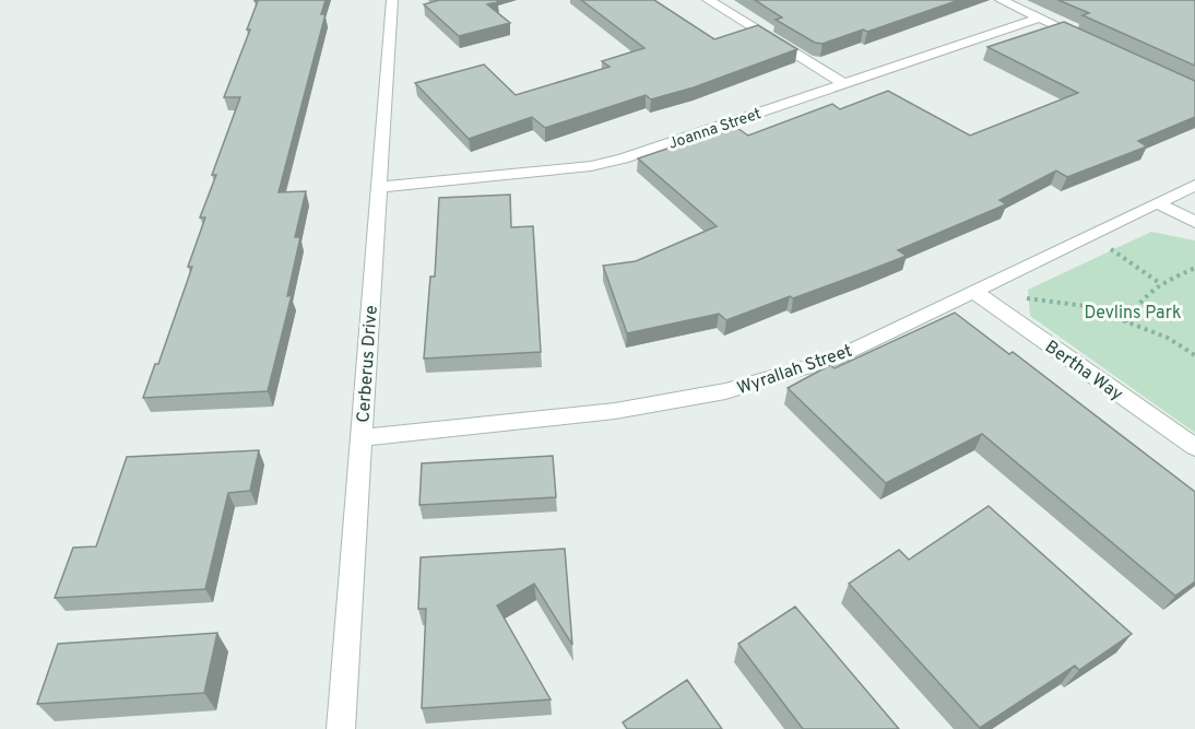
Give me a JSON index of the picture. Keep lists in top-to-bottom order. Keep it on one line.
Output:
{"streets":{"street":["Joanna Street","Cerberus Drive","Wyrallah Street","Bertha Way"]},"crossings":[["Joanna Street","Cerberus Drive"],["Cerberus Drive","Wyrallah Street"],["Wyrallah Street","Bertha Way"]],"parks":["Devlins Park"]}
